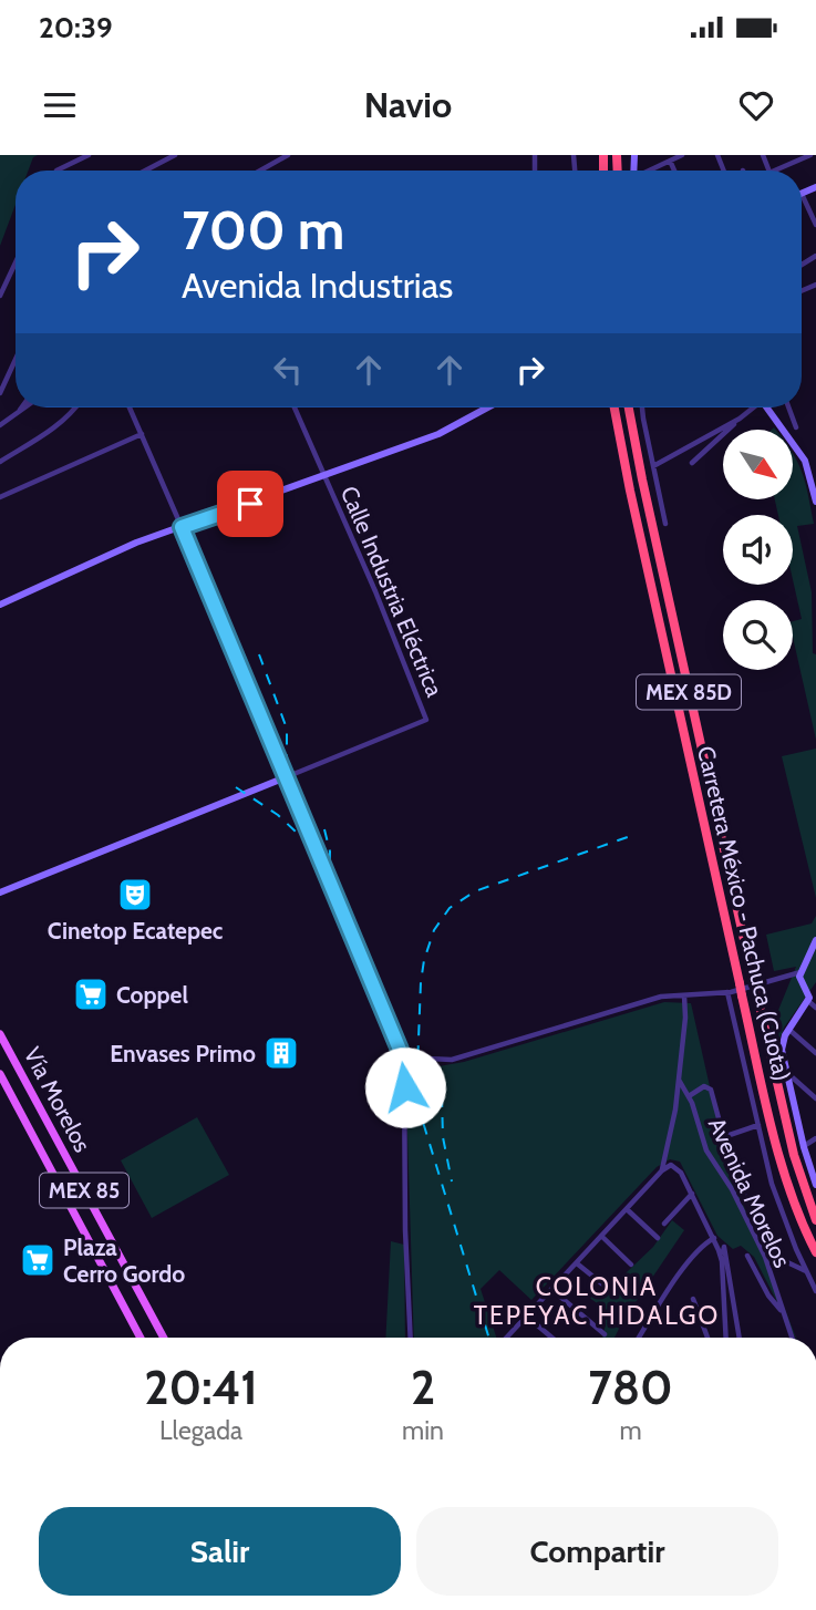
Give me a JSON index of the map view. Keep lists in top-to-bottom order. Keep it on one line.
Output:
{"streets":{"highway":["MEX 85D","Carretera México - Pachuca (Cuota)"],"main road":["Vía Morelos","MEX 85"],"street":["Calle Industria Eléctrica","Avenida Morelos"]},"districts":["COLONIA TEPEYAC HIDALGO"],"places":{"theatre":["Cinetop Ecatepec"],"supermarket":["Coppel","Plaza Cerro Gordo"],"building":["Envases Primo"]},"north":"bottom right","page":{"status":"20:39","header":"Navio","turn":["700 m","Avenida Industrias"],"eta":["20:41","Llegada","2","min","780","m"],"buttons":["Salir","Compartir"]}}
